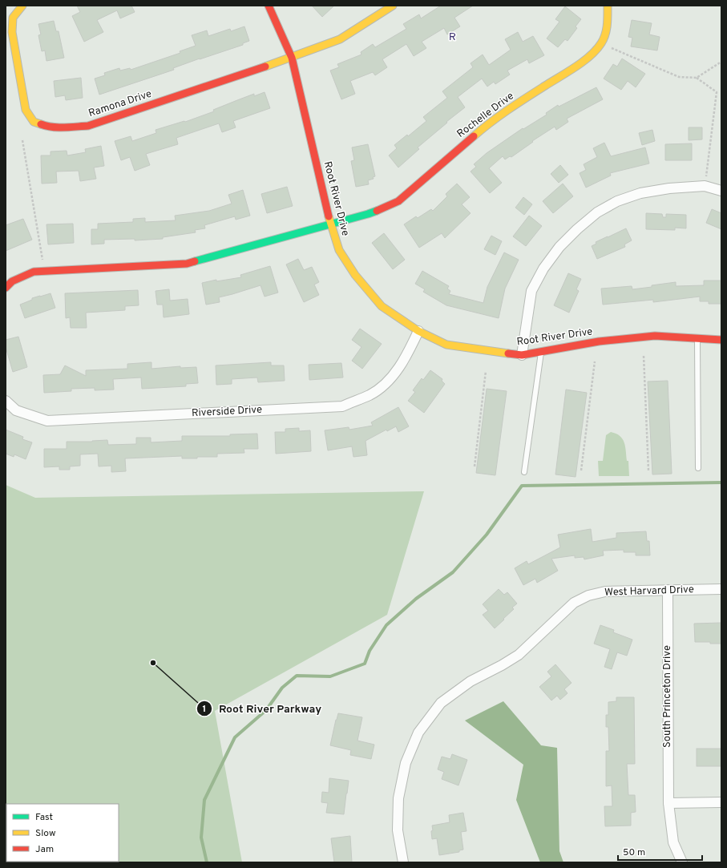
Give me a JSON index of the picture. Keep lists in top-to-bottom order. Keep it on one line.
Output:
{"streets":{"street":["Ramona Drive","Rochelle Drive","Root River Drive","Riverside Drive","West Harvard Drive","South Princeton Drive"]},"crossings":[["Ramona Drive","Root River Drive"],["Rochelle Drive","Root River Drive"],["Root River Drive","Riverside Drive"],["West Harvard Drive","South Princeton Drive"]],"districts":["R"],"places":["Root River Parkway"],"legend":["Fast","Slow","Jam"],"scale_bar":"50 m"}
